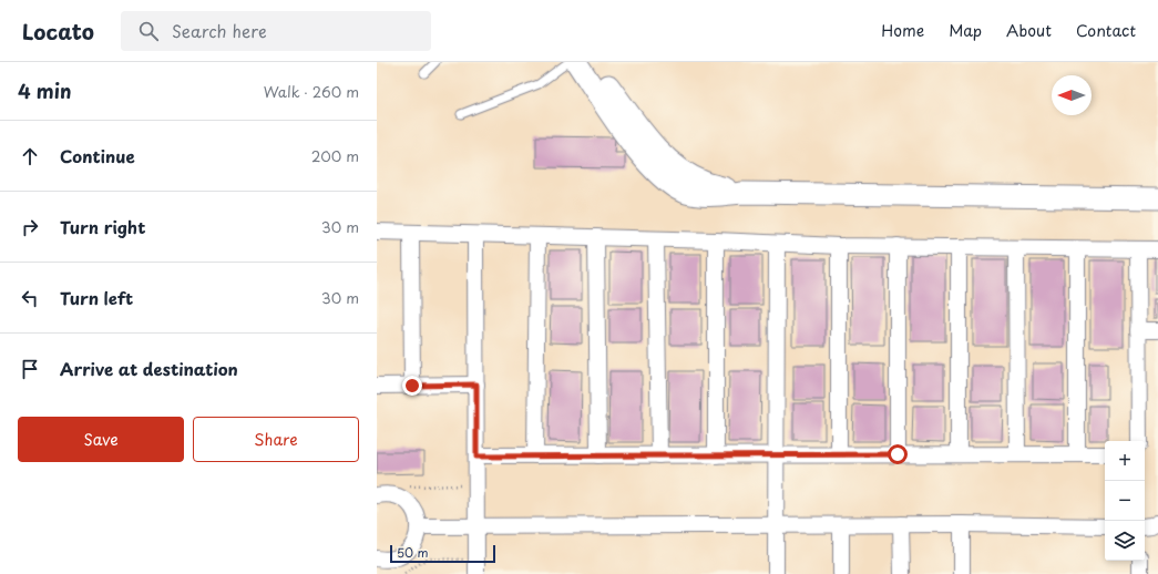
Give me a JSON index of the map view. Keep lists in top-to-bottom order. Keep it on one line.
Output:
{"scale_bar":"50 m","north":"left","page":{"header":"Locato","search":"Search here","nav":["Home","Map","About","Contact"],"heading":["4 min","Walk · 260 m"],"list":[["Continue","200 m"],["Turn right","30 m"],["Turn left","30 m"],"Arrive at destination"],"buttons":["Save","Share"],"map_buttons":["+","−"],"scale":"50 m"}}
